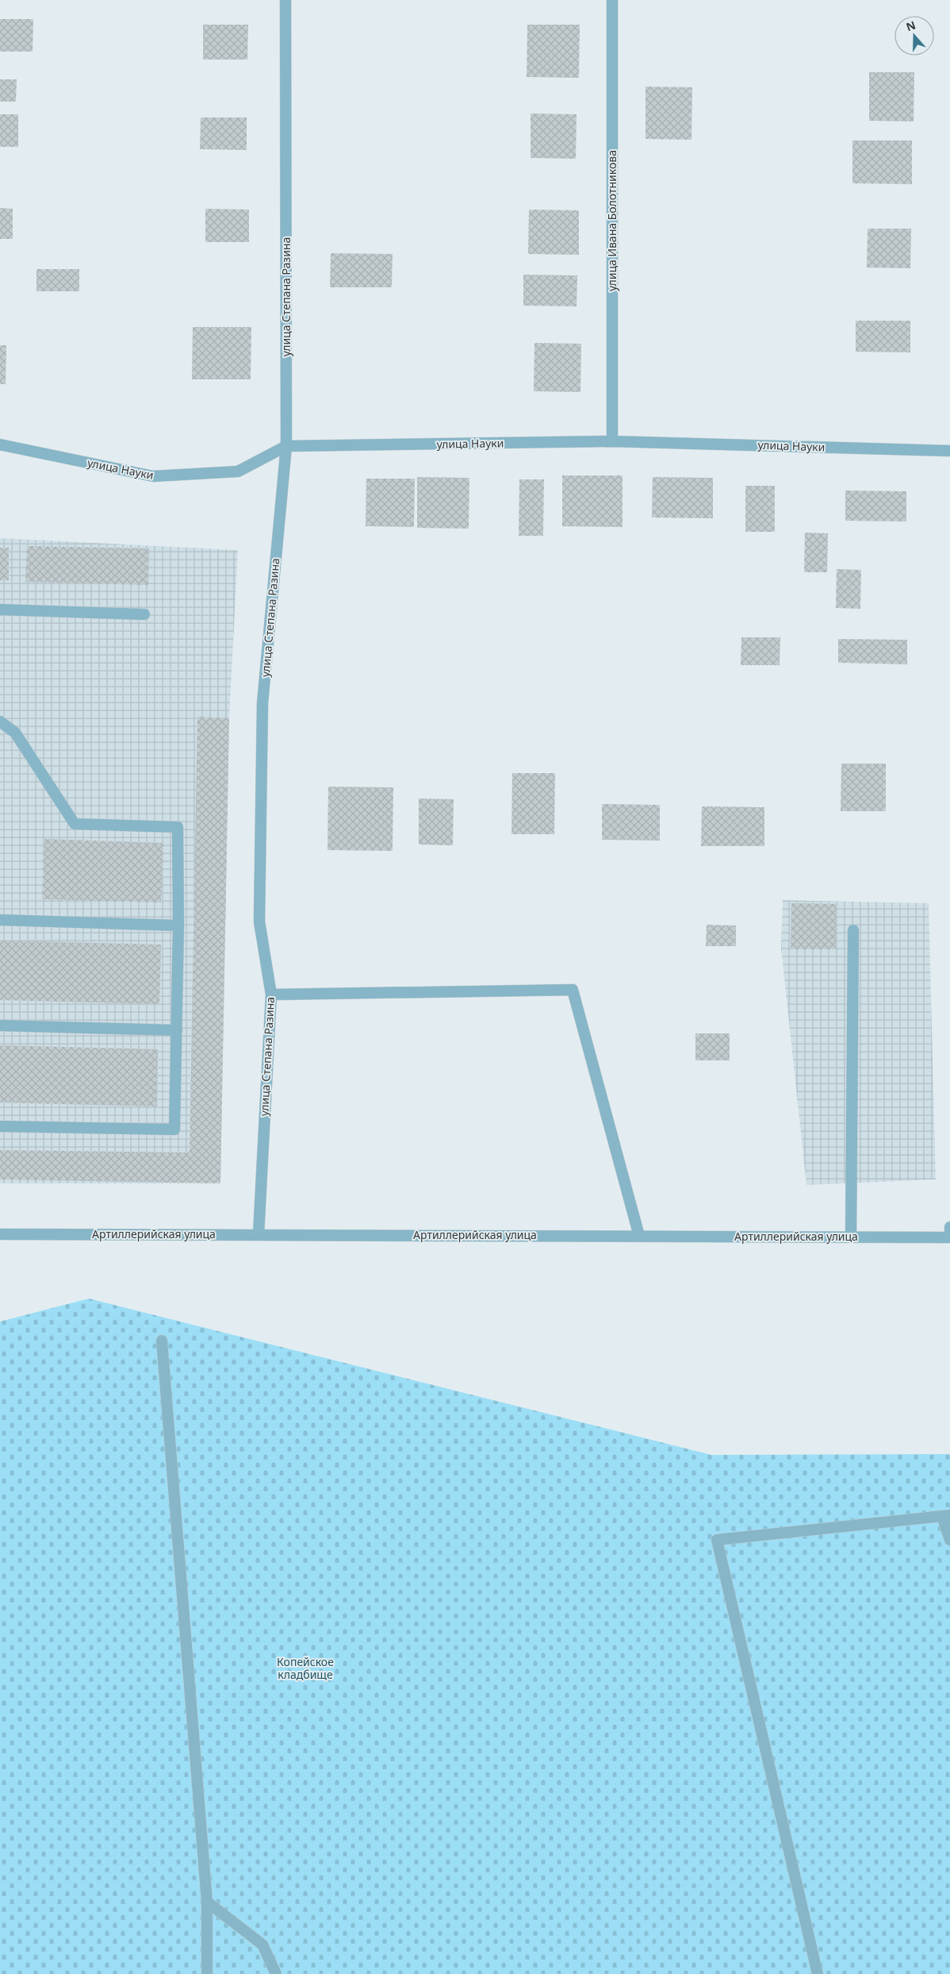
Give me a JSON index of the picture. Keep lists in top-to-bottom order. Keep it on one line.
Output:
{"streets":{"street":["улица Ивана Болотникова","улица Степана Разина","улица Науки","Артиллерийская улица"]},"crossings":[["улица Ивана Болотникова","улица Науки"],["улица Степана Разина","улица Науки"],["улица Степана Разина","Артиллерийская улица"]],"parks":["Копейское кладбище"],"north":"top"}
